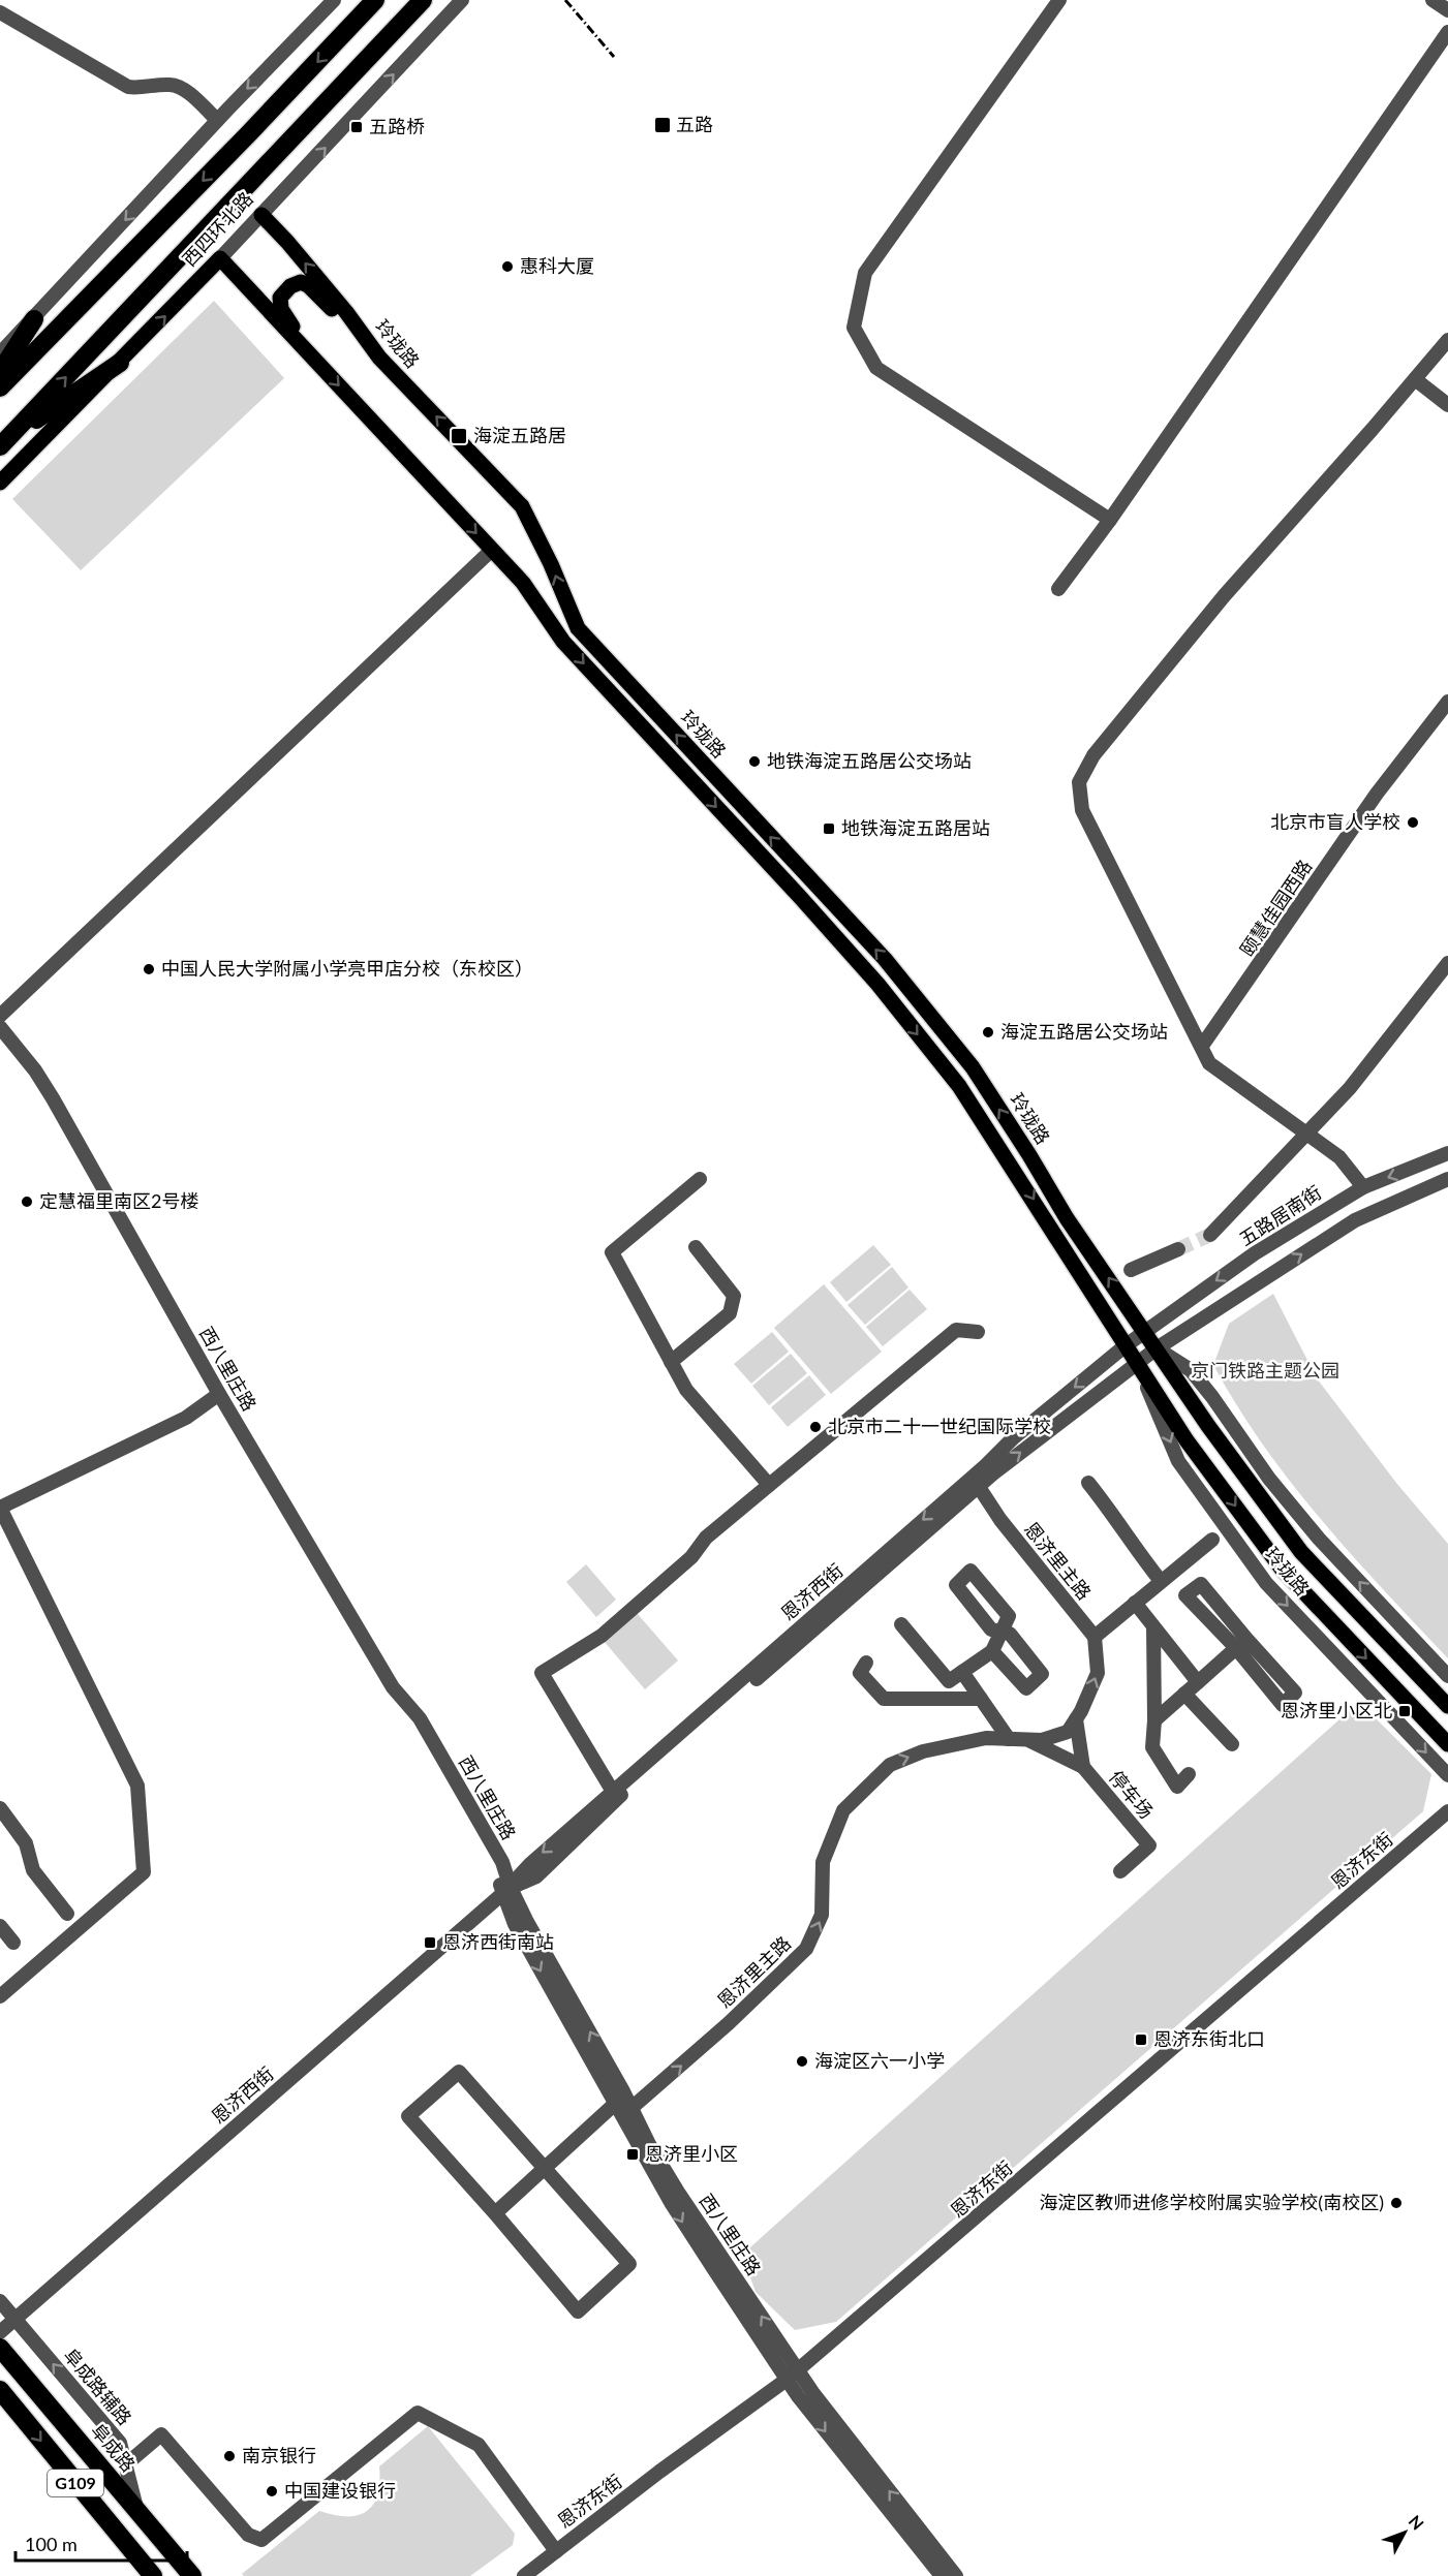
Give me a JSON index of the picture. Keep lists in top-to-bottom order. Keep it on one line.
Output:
{"streets":{"highway":["西四环北路","阜成路","G109"],"main road":["玲珑路"],"street":["颐慧佳园西路","五路居南街","西八里庄路","恩济里主路","恩济西街","停车场","恩济东街","阜成路辅路"]},"crossings":[["西四环北路","玲珑路"],["玲珑路","五路居南街"],["玲珑路","恩济西街"],["五路居南街","恩济西街"],["西八里庄路","恩济里主路"],["西八里庄路","恩济西街"],["西八里庄路","恩济东街"],["恩济里主路","恩济西街"],["恩济西街","阜成路辅路"],["阜成路辅路","阜成路"]],"one_way":["恩济里主路","阜成路辅路"],"parks":["京门铁路主题公园"],"places":{"transit":["五路","五路桥","海淀五路居","地铁海淀五路居站","恩济里小区北","恩济西街南站","恩济东街北口","恩济里小区"],"other":["惠科大厦","地铁海淀五路居公交场站","北京市盲人学校","中国人民大学附属小学亮甲店分校（东校区）","海淀五路居公交场站","定慧福里南区2号楼","北京市二十一世纪国际学校","海淀区六一小学","海淀区教师进修学校附属实验学校(南校区)","南京银行","中国建设银行"]},"scale_bar":"100 m","north":"top right"}
